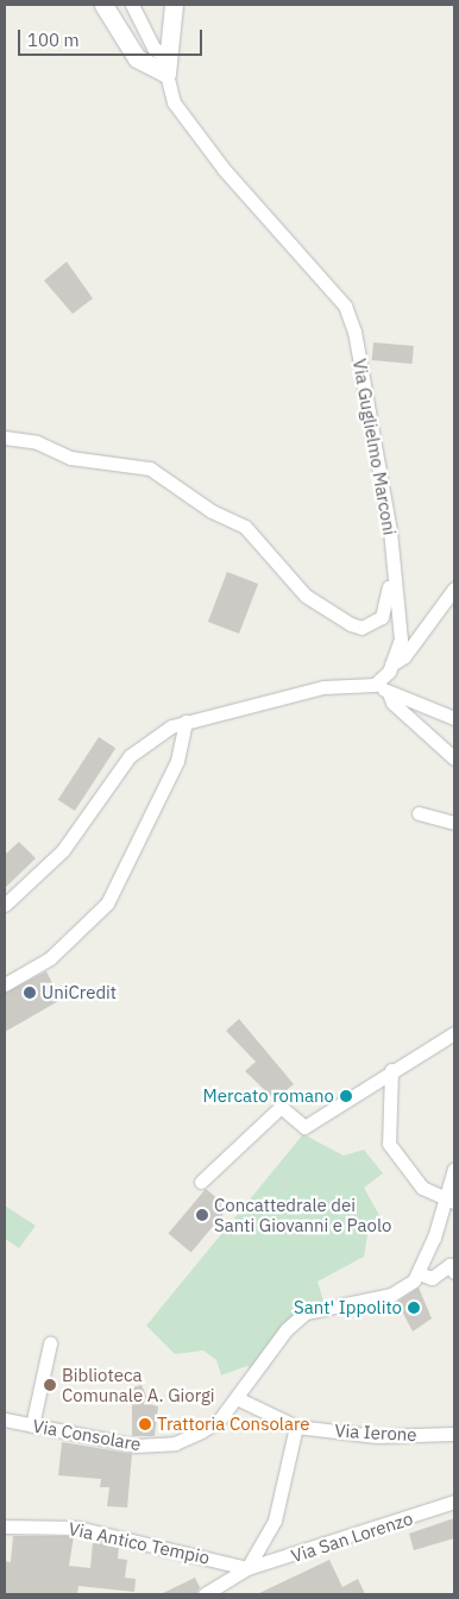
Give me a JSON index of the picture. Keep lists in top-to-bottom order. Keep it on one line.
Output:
{"streets":{"street":["Via Guglielmo Marconi","Via Ierone","Via Consolare","Via San Lorenzo","Via Antico Tempio"]},"crossings":[["Via Ierone","Via Consolare"],["Via San Lorenzo","Via Antico Tempio"]],"places":["UniCredit","Mercato romano","Concattedrale dei Santi Giovanni e Paolo","Sant' Ippolito","Biblioteca Comunale A. Giorgi","Trattoria Consolare"],"scale_bar":"100 m"}
